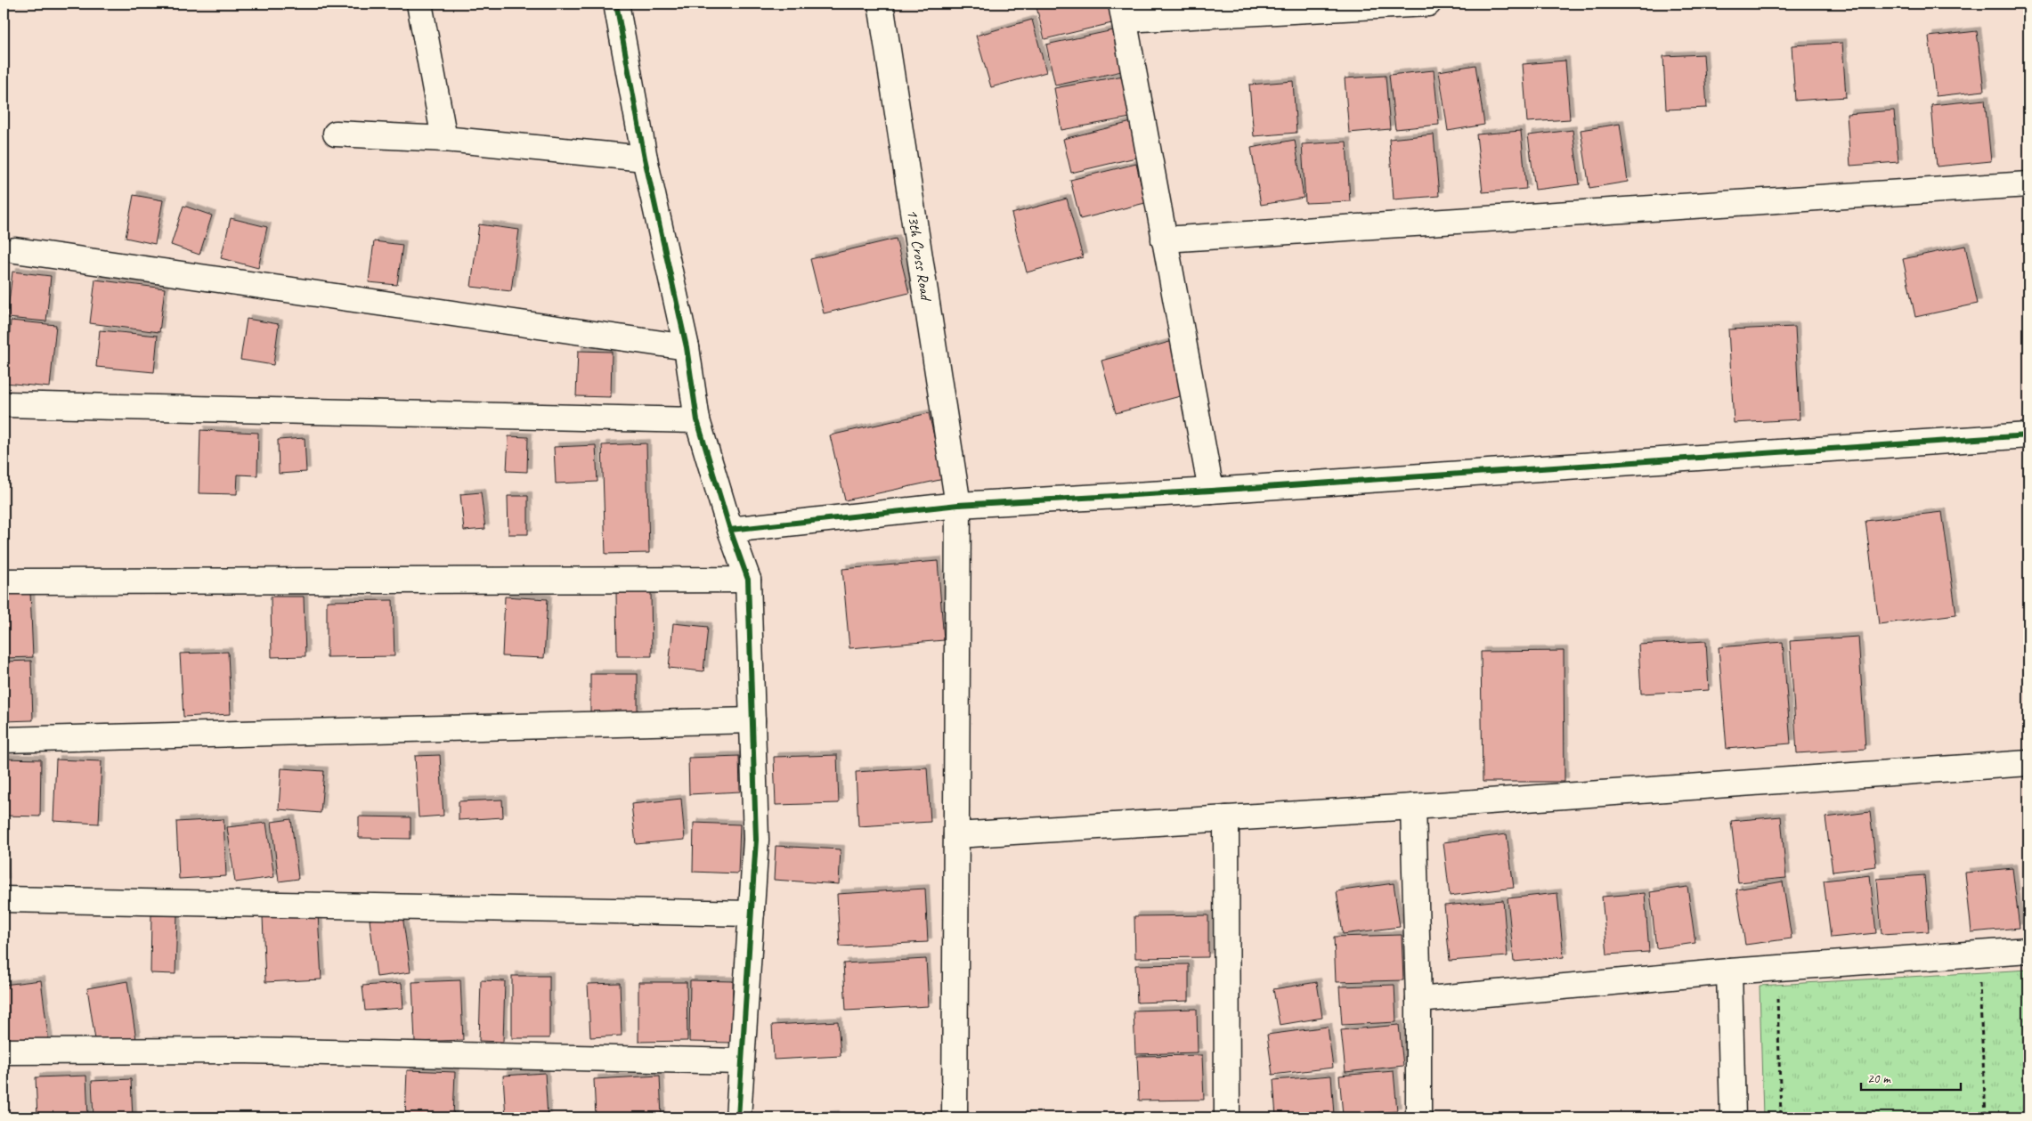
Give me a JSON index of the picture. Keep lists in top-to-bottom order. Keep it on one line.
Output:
{"streets":{"street":["13th Cross Road"]},"scale_bar":"20 m"}
